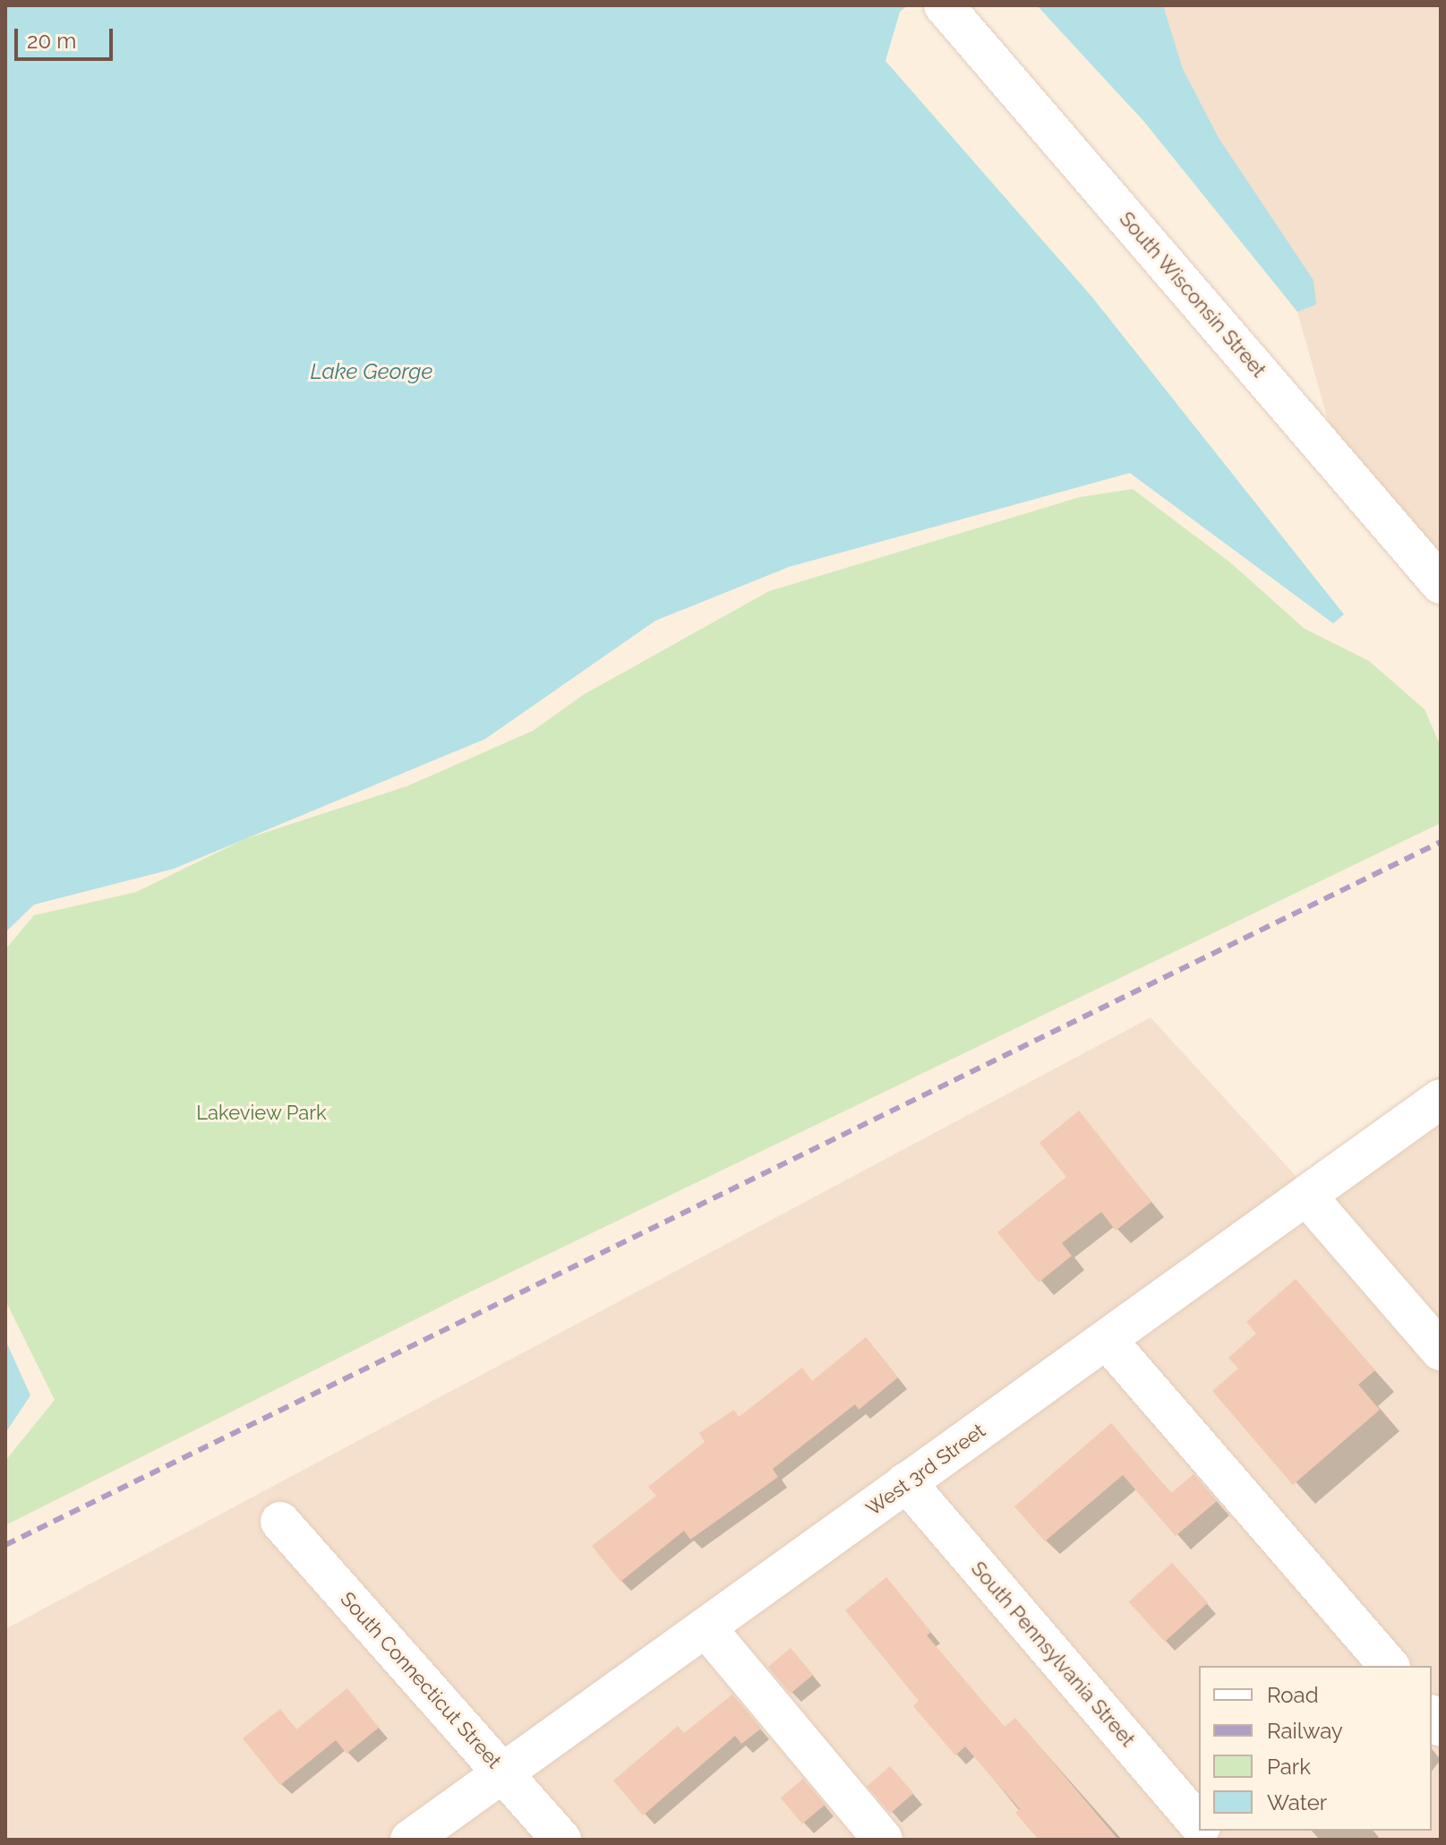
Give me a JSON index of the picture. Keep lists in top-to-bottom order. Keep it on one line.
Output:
{"streets":{"street":["South Wisconsin Street","West 3rd Street","South Pennsylvania Street","South Connecticut Street"]},"crossings":[["West 3rd Street","South Pennsylvania Street"],["West 3rd Street","South Connecticut Street"]],"water":["Lake George"],"parks":["Lakeview Park"],"legend":["Road","Railway","Park","Water"],"scale_bar":"20 m"}
